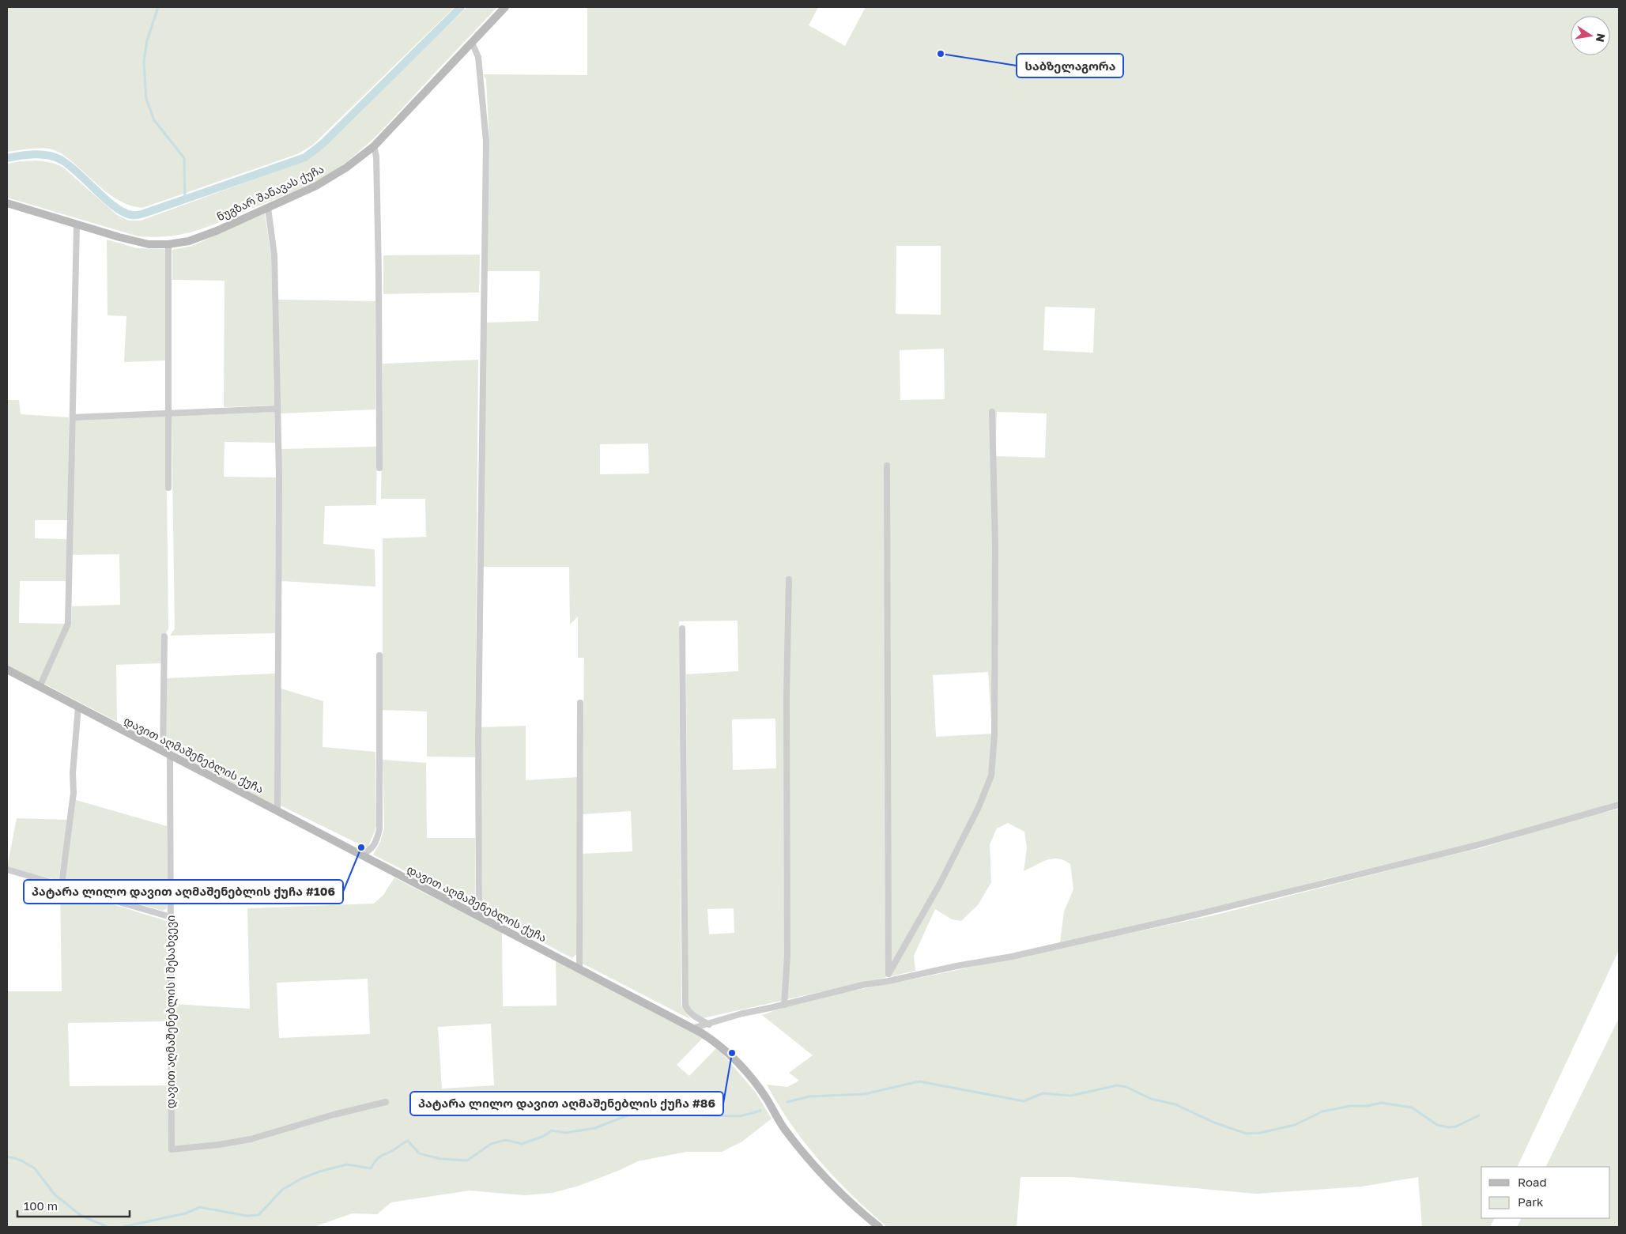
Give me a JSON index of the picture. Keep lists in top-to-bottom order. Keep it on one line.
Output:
{"streets":{"street":["ნუგზარ შანავას ქუჩა","დავით აღმაშენებლის ქუჩა","დავით აღმაშენებლის I შესახვევი"]},"crossings":[["დავით აღმაშენებლის ქუჩა","დავით აღმაშენებლის I შესახვევი"]],"places":["საბზელაგორა","პატარა ლილო დავით აღმაშენებლის ქუჩა #106","პატარა ლილო დავით აღმაშენებლის ქუჩა #86"],"legend":["Road","Park"],"scale_bar":"100 m","north":"right"}
